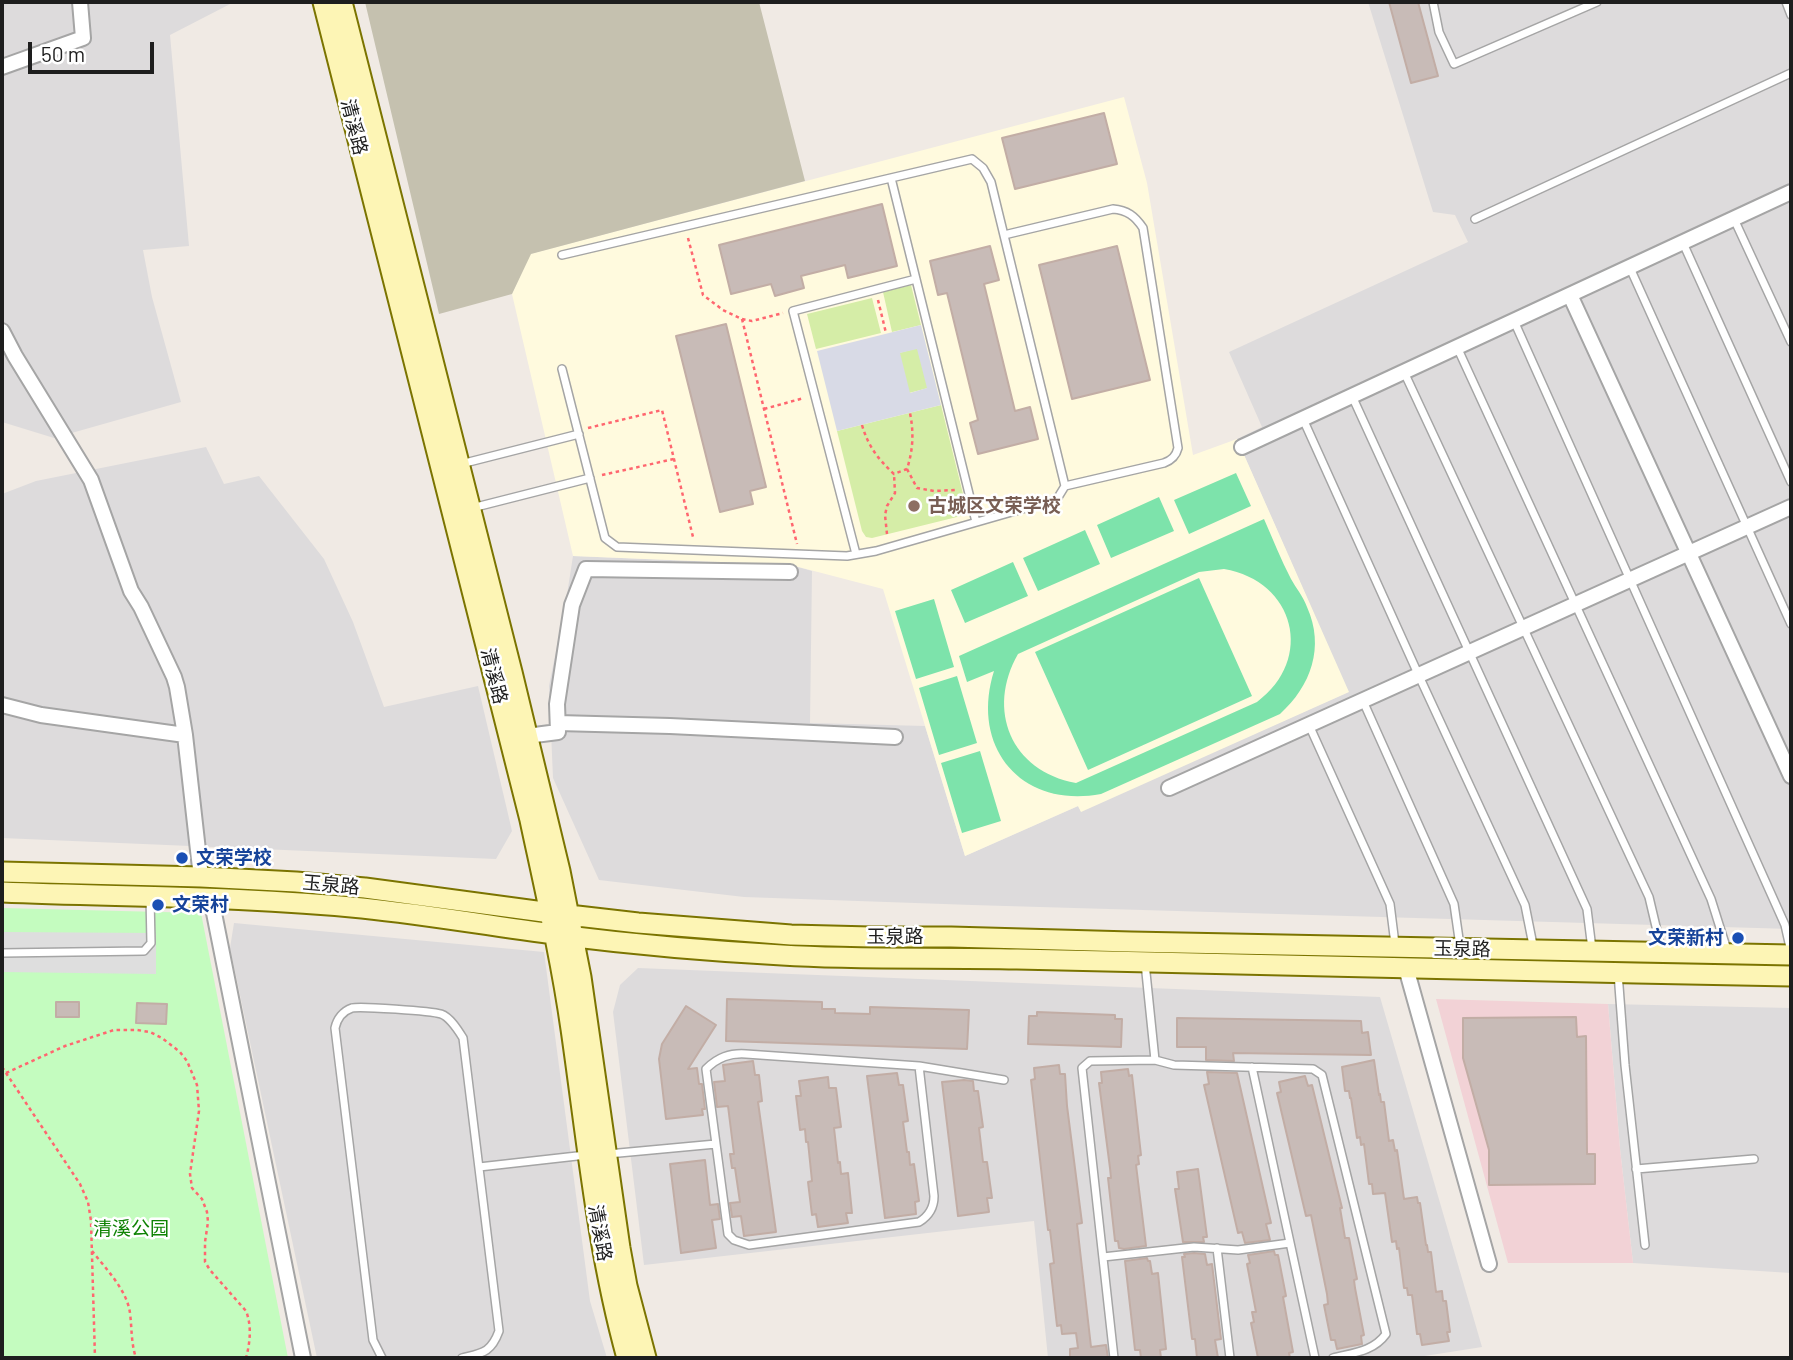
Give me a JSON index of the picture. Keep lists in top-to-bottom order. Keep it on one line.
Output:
{"streets":{"main road":["清溪路","玉泉路"]},"crossings":[["清溪路","玉泉路"]],"parks":["清溪公园"],"places":["古城区文荣学校","文荣学校","文荣村","文荣新村"],"scale_bar":"50 m"}
